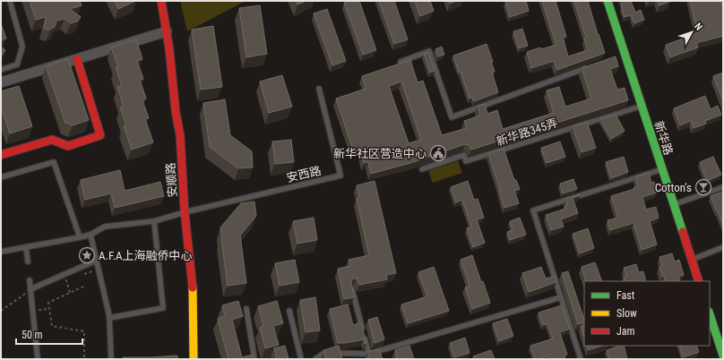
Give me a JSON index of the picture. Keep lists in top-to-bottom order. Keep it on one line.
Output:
{"streets":{"street":["新华路","安顺路"],"lane":["新华路345弄","安西路"]},"crossings":[["新华路345弄","新华路"],["安西路","安顺路"]],"places":{"public building":["新华社区营造中心"],"bar":["Cotton's"],"place":["A.F.A上海融侨中心"]},"legend":["Fast","Slow","Jam"],"scale_bar":"50 m","north":"top right"}
